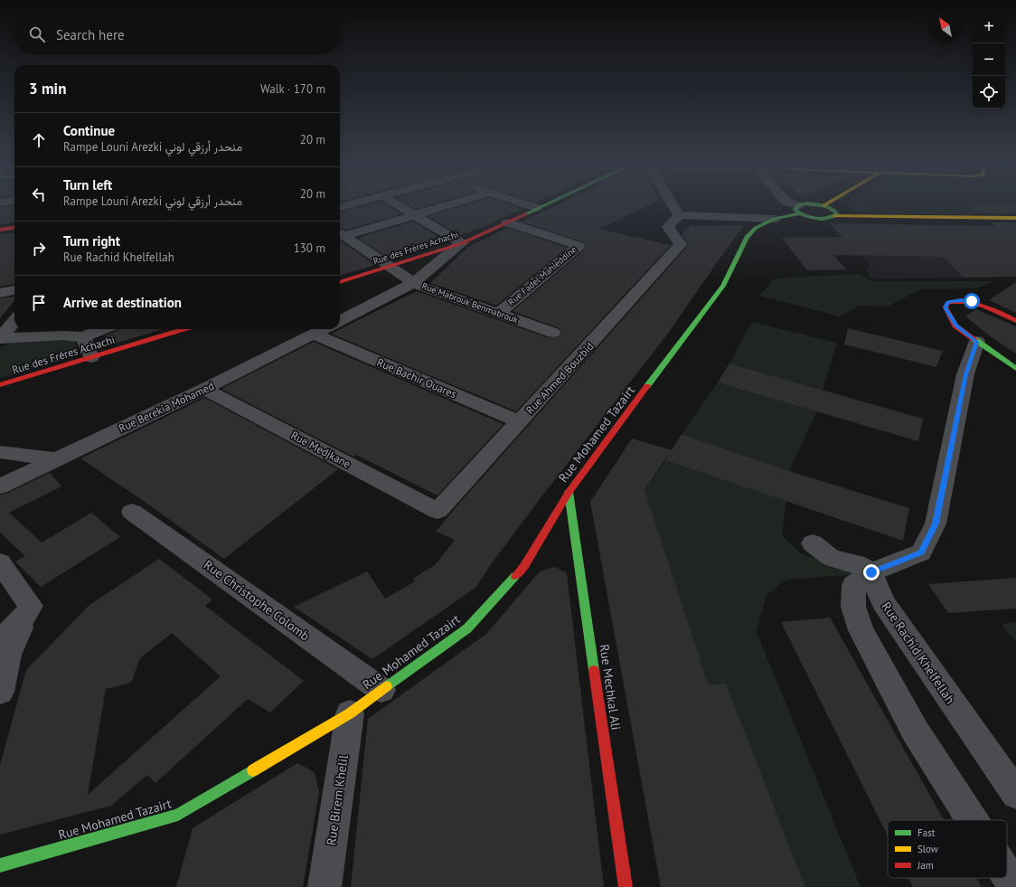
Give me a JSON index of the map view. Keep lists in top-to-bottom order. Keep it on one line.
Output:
{"streets":{"street":["Rue des Frères Achachi","Rue Fadel Mahieddine","Rue Mabrouk Benmabrouk","Rue Bachir Ouares","Rue Ahmed Bouzbid","Rue Berekia Mohamed","Rue Mohamed Tazairt","Rue Medjkane","Rue Christophe Colomb","Rue Rachid Khelfellah","Rue Mechkal Ali","Rue Birem Khelil"]},"crossings":[["Rue des Frères Achachi","Rue Fadel Mahieddine"],["Rue des Frères Achachi","Rue Mabrouk Benmabrouk"],["Rue Fadel Mahieddine","Rue Mabrouk Benmabrouk"],["Rue Bachir Ouares","Rue Ahmed Bouzbid"],["Rue Bachir Ouares","Rue Berekia Mohamed"],["Rue Ahmed Bouzbid","Rue Medjkane"],["Rue Berekia Mohamed","Rue Medjkane"],["Rue Mohamed Tazairt","Rue Christophe Colomb"],["Rue Mohamed Tazairt","Rue Mechkal Ali"],["Rue Mohamed Tazairt","Rue Birem Khelil"]],"legend":["Fast","Slow","Jam"],"north":"top left","page":{"map_buttons":["+","−"],"search":"Search here","heading":["3 min","Walk · 170 m"],"list":[["Continue","Rampe Louni Arezki منحدر أرزقي لوني","20 m"],["Turn left","Rampe Louni Arezki منحدر أرزقي لوني","20 m"],["Turn right","Rue Rachid Khelfellah","130 m"],"Arrive at destination"]}}
